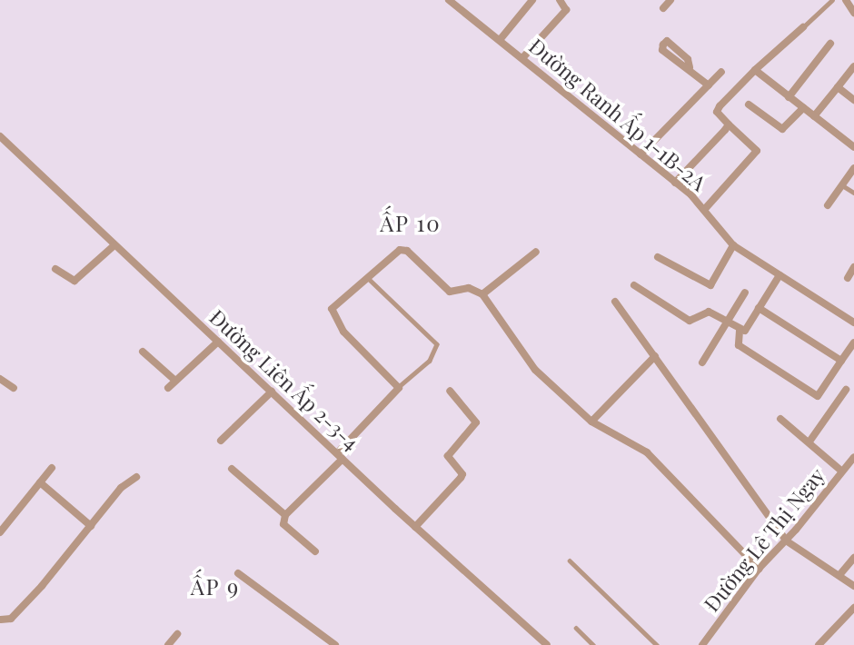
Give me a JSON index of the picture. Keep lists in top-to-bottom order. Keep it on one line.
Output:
{"streets":{"street":["Đường Ranh Ấp 1-1B-2A","Đường Liên Ấp 2-3-4","Đường Lê Thị Ngay"]},"districts":["ẤP 10","ẤP 9"]}
